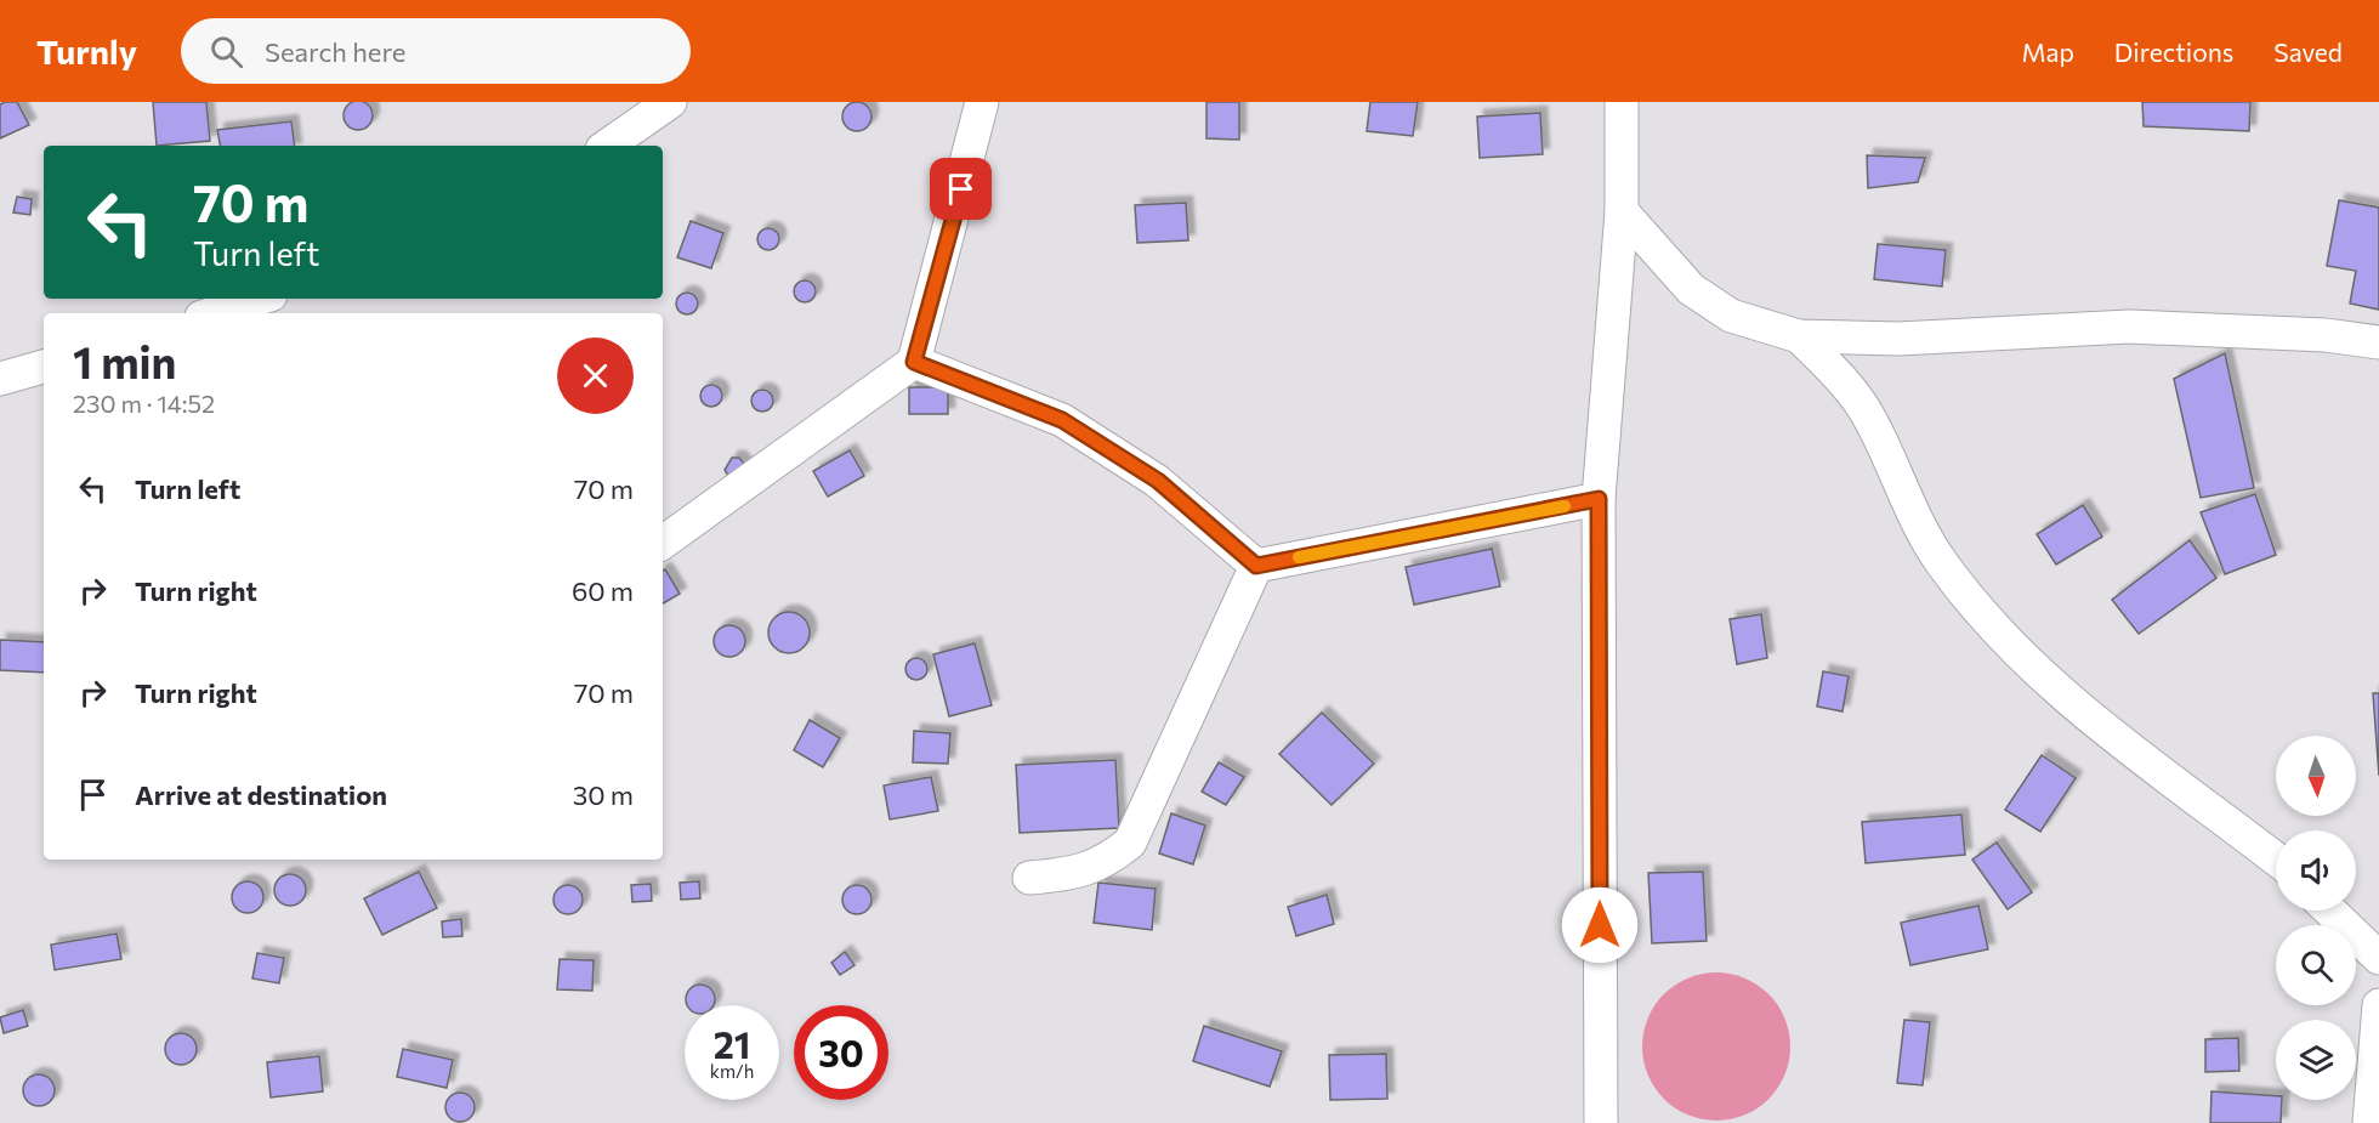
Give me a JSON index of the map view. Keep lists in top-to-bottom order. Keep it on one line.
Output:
{"north":"bottom","page":{"header":"Turnly","search":"Search here","nav":["Map","Directions","Saved"],"turn":["70 m","Turn left"],"heading":["1 min","230 m · 14:52"],"list":[{"name":"Turn left","value":"70 m"},{"name":"Turn right","value":"60 m"},{"name":"Turn right","value":"70 m"},{"name":"Arrive at destination","value":"30 m"}],"speed":"21 km/h","limit":"30"}}
